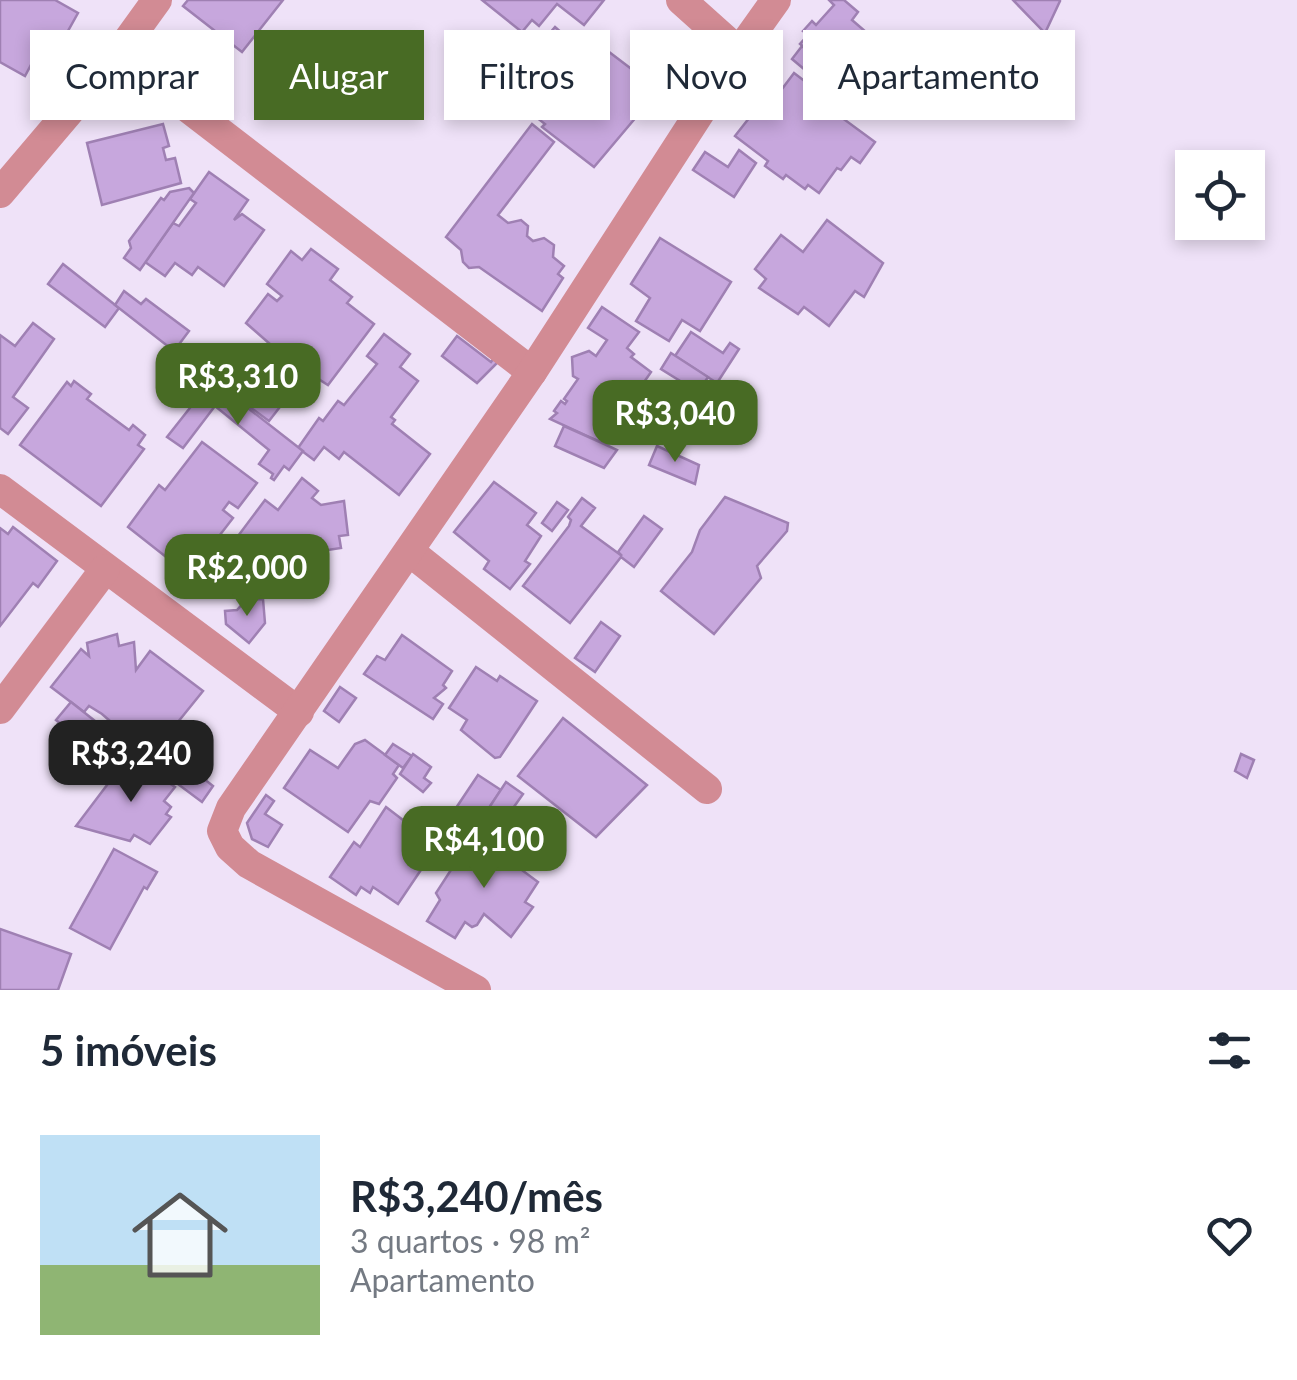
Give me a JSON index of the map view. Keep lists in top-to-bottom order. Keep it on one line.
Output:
{"page":{"chip":["Comprar","Alugar","Filtros","Novo","Apartamento"],"price":["R$3,310","R$3,040","R$2,000","R$3,240","R$4,100"],"heading":"5 imóveis","list":[{"name":"R$3,240/mês","note":"3 quartos · 98 m² · Apartamento"}]}}
